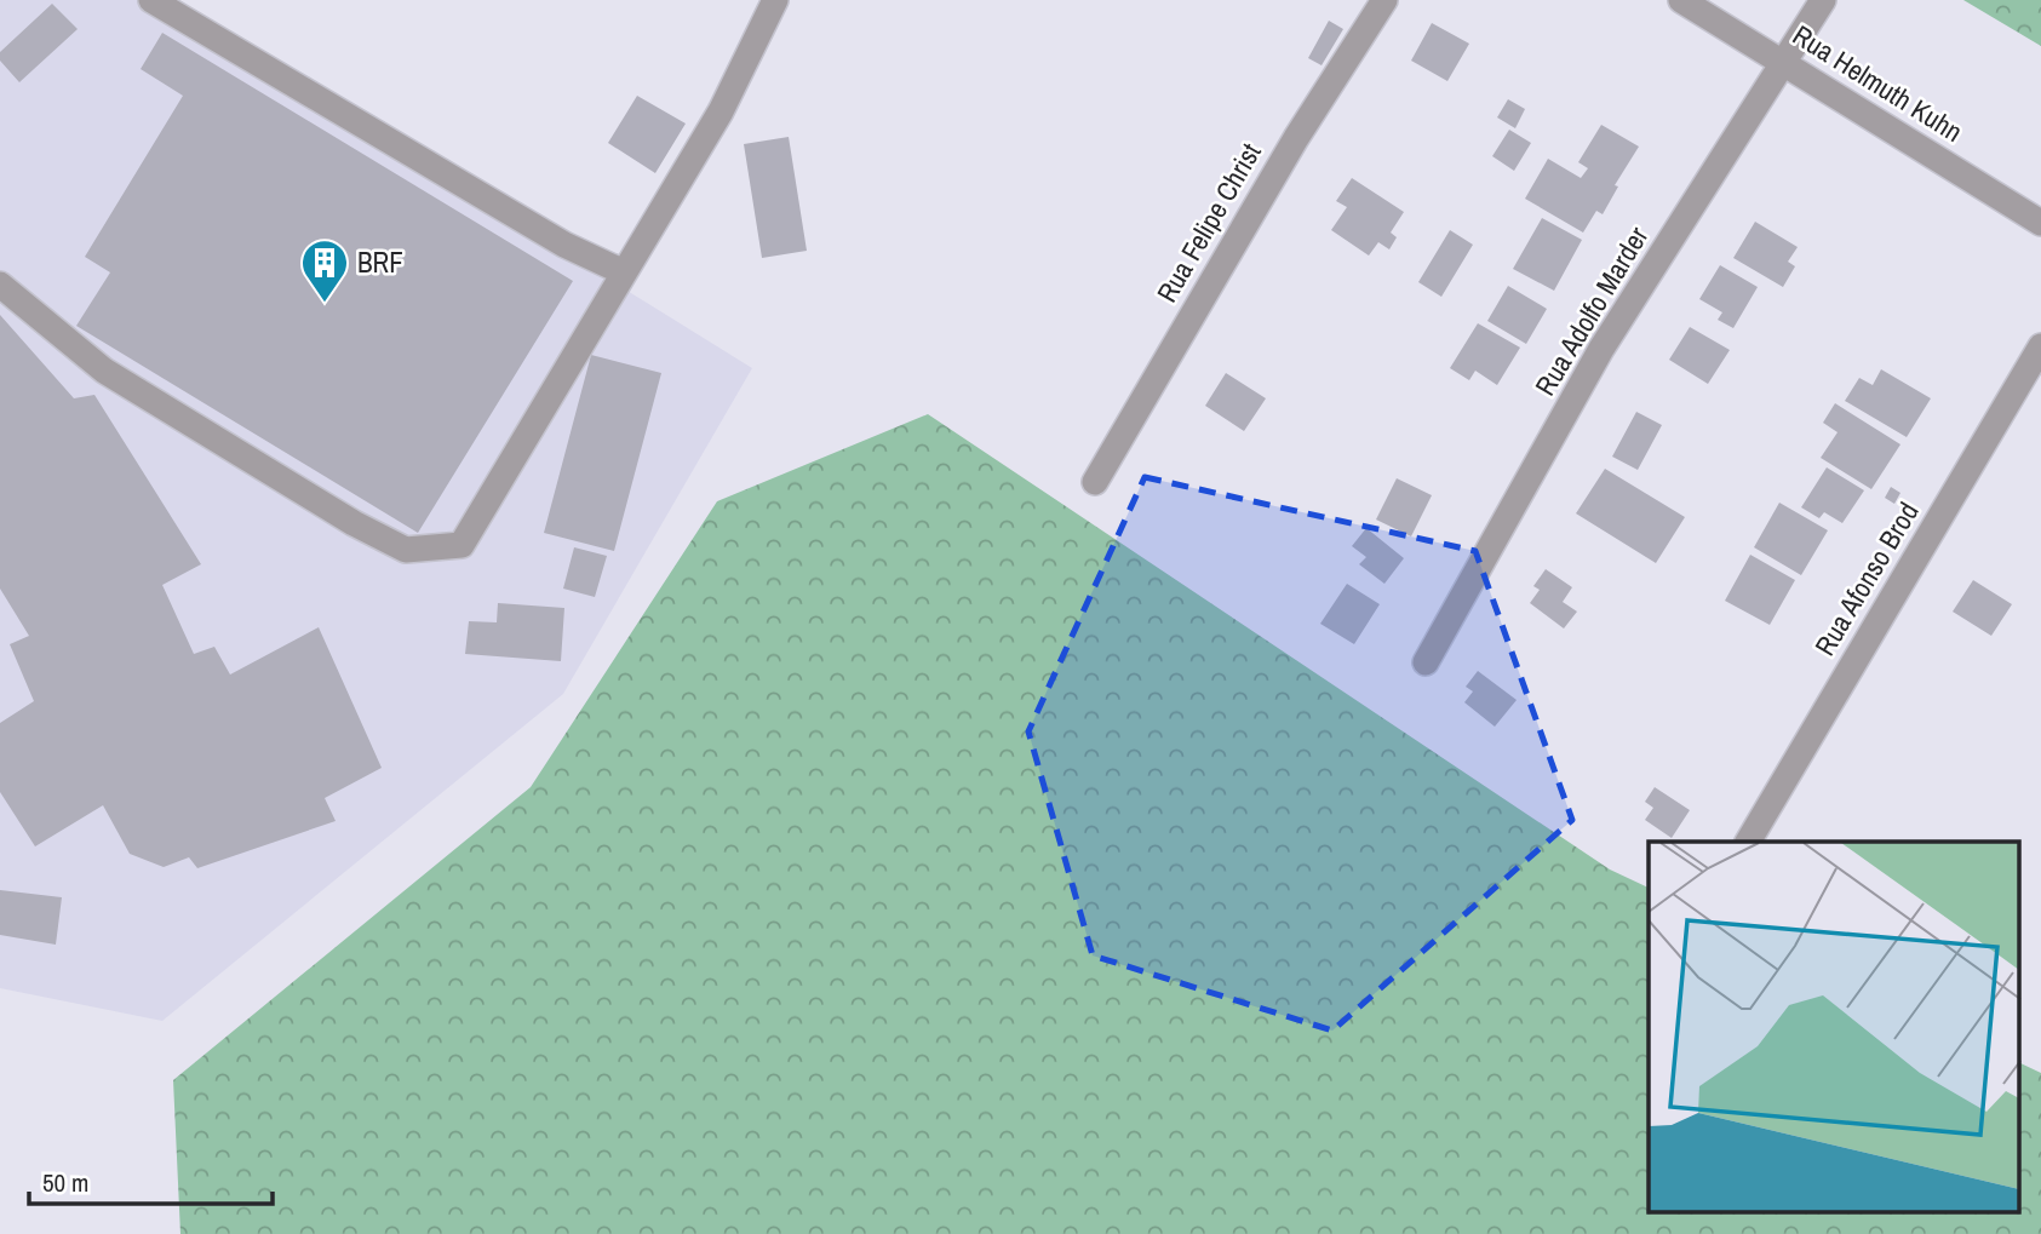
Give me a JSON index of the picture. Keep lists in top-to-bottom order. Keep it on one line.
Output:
{"streets":{"street":["Rua Helmuth Kuhn","Rua Felipe Christ","Rua Adolfo Marder","Rua Afonso Brod"]},"crossings":[["Rua Helmuth Kuhn","Rua Adolfo Marder"]],"places":{"building":["BRF"]},"scale_bar":"50 m"}
